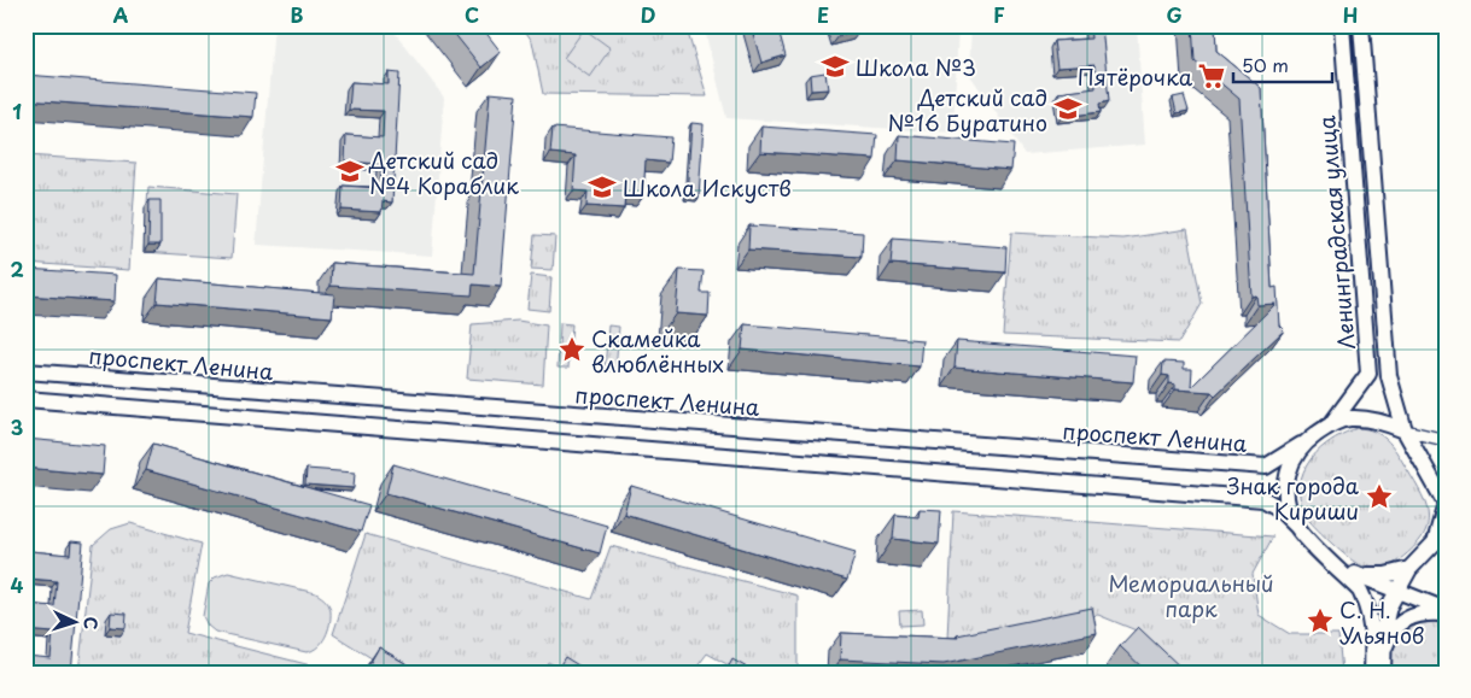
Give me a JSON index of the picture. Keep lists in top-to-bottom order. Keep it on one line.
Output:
{"streets":{"main road":["Ленинградская улица","проспект Ленина"]},"crossings":[["Ленинградская улица","проспект Ленина"]],"parks":["Мемориальный парк"],"places":{"school or university":["Школа №3","Детский сад №16 Буратино","Детский сад №4 Кораблик","Школа Искуств"],"supermarket":["Пятёрочка"],"place":["Скамейка влюблённых","Знак города Кириши","С. Н. Ульянов"]},"scale_bar":"50 m","north":"right","grid":{"columns":["A","B","C","D","E","F","G","H"],"rows":["1","2","3","4"]}}
